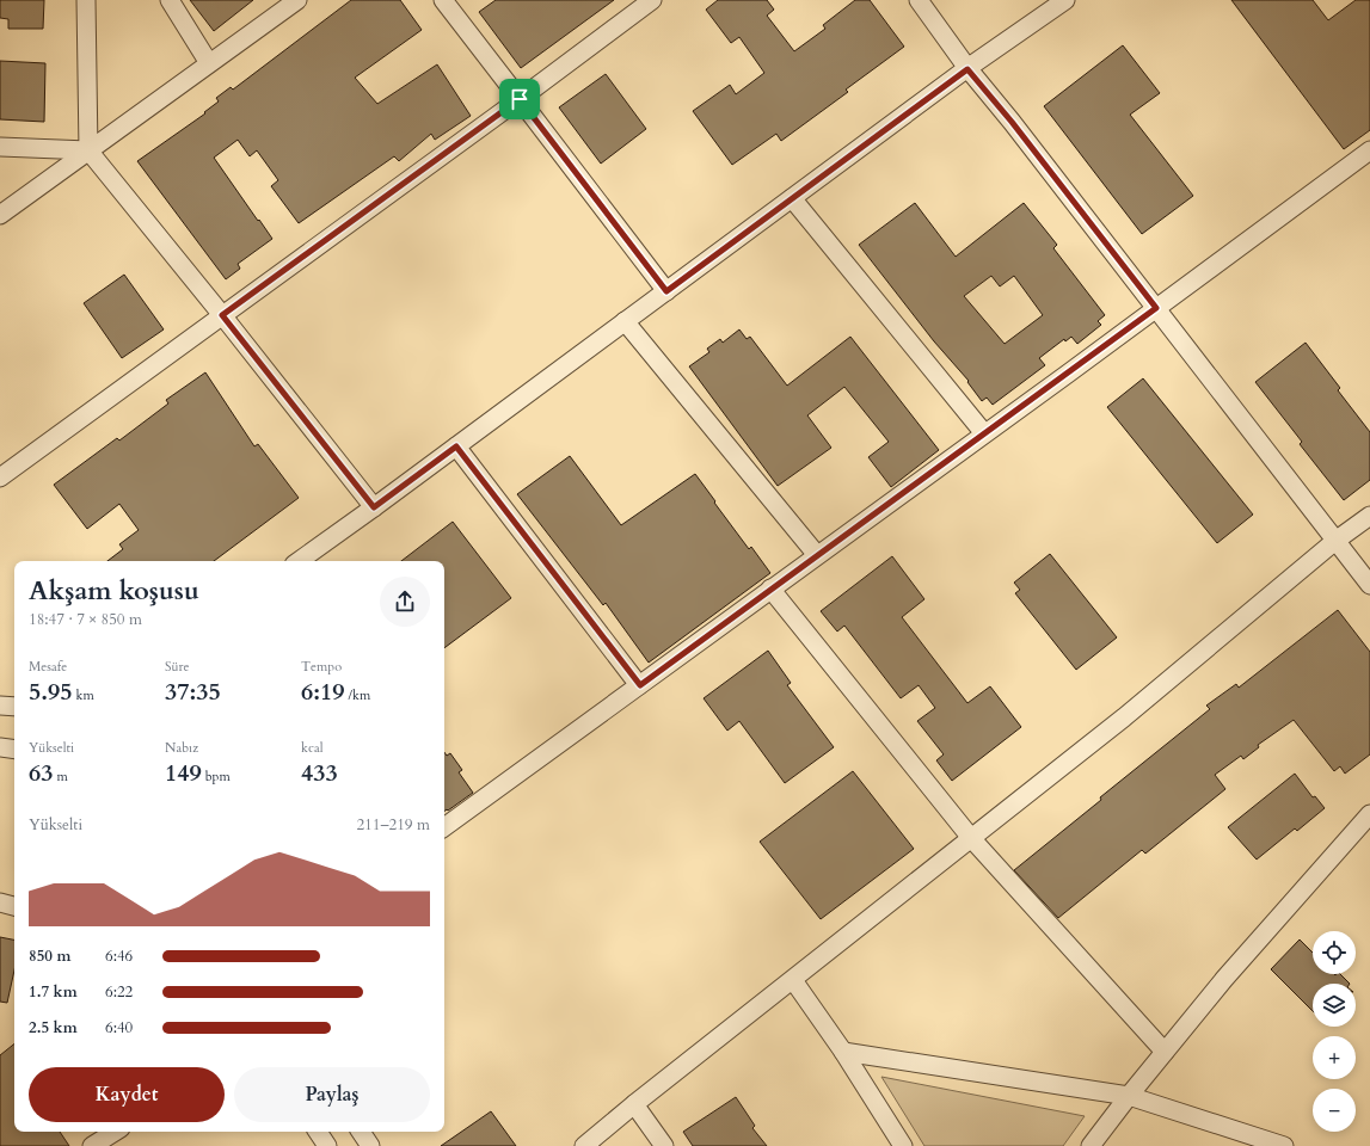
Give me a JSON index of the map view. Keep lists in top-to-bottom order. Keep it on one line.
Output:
{"page":{"heading":["Akşam koşusu","18:47 · 7 × 850 m"],"stats":[["Mesafe","5.95 km"],["Süre","37:35"],["Tempo","6:19 /km"],["Yükselti","63 m"],["Nabız","149 bpm"],["kcal","433"]],"chart":["Yükselti","211–219 m"],"map_buttons":["+","−"],"list":[{"name":"850 m","note":"6:46"},{"name":"1.7 km","note":"6:22"},{"name":"2.5 km","note":"6:40"}],"buttons":["Kaydet","Paylaş"]}}
